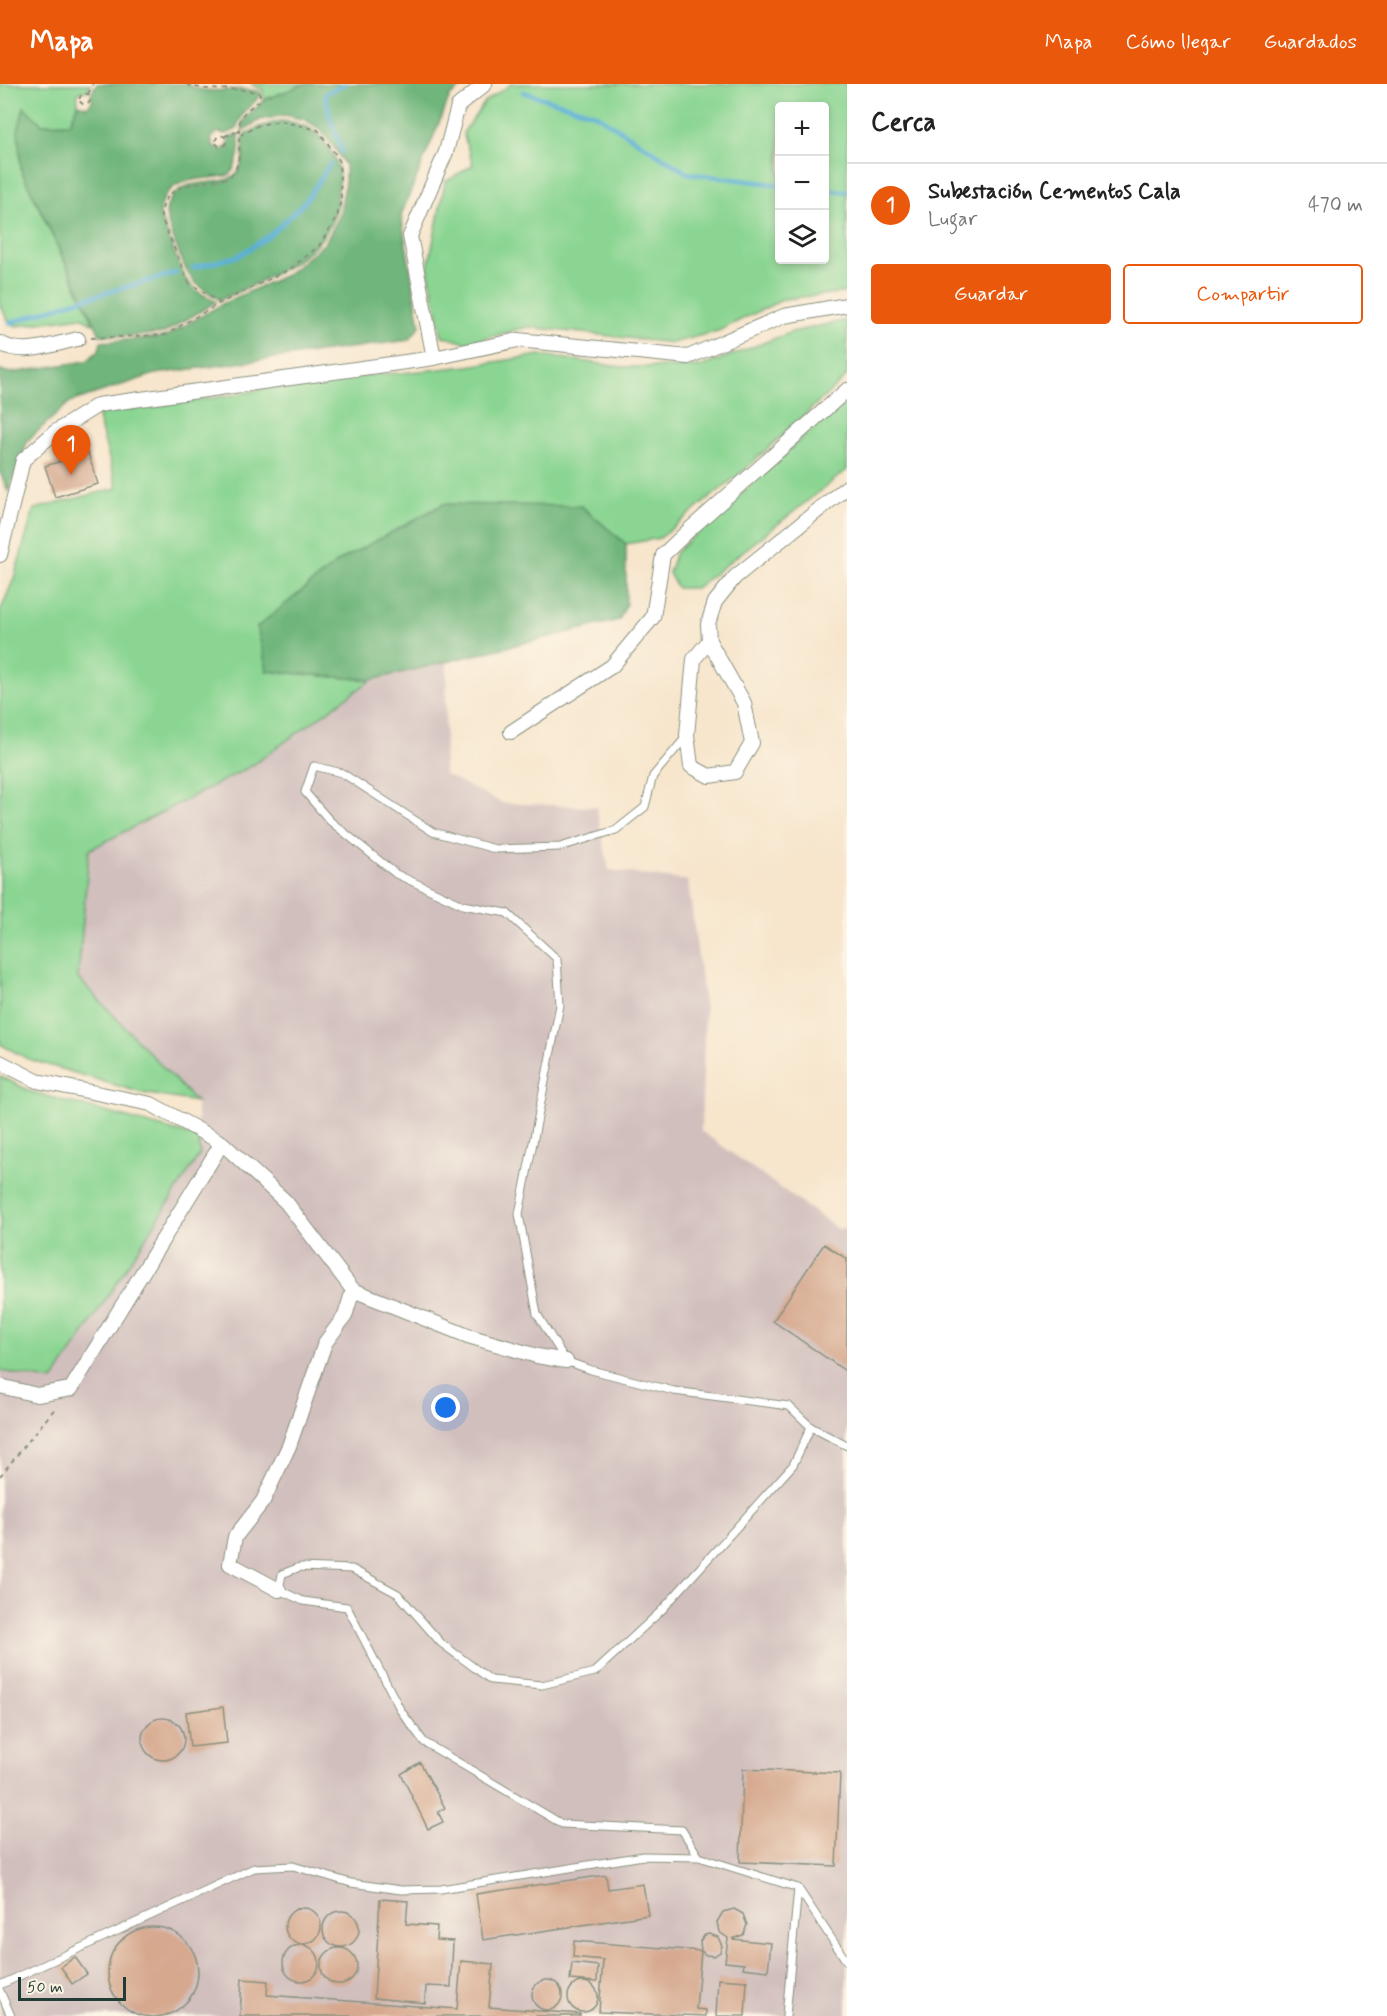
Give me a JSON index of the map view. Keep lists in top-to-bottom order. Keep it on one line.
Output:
{"scale_bar":"50 m","page":{"header":"Mapa","nav":["Mapa","Cómo llegar","Guardados"],"heading":"Cerca","map_buttons":["+","−"],"list":[{"mark":"1","name":"Subestación Cementos Cala","note":"Lugar","value":"470 m"}],"buttons":["Guardar","Compartir"],"pins":"1","scale":"50 m"}}
